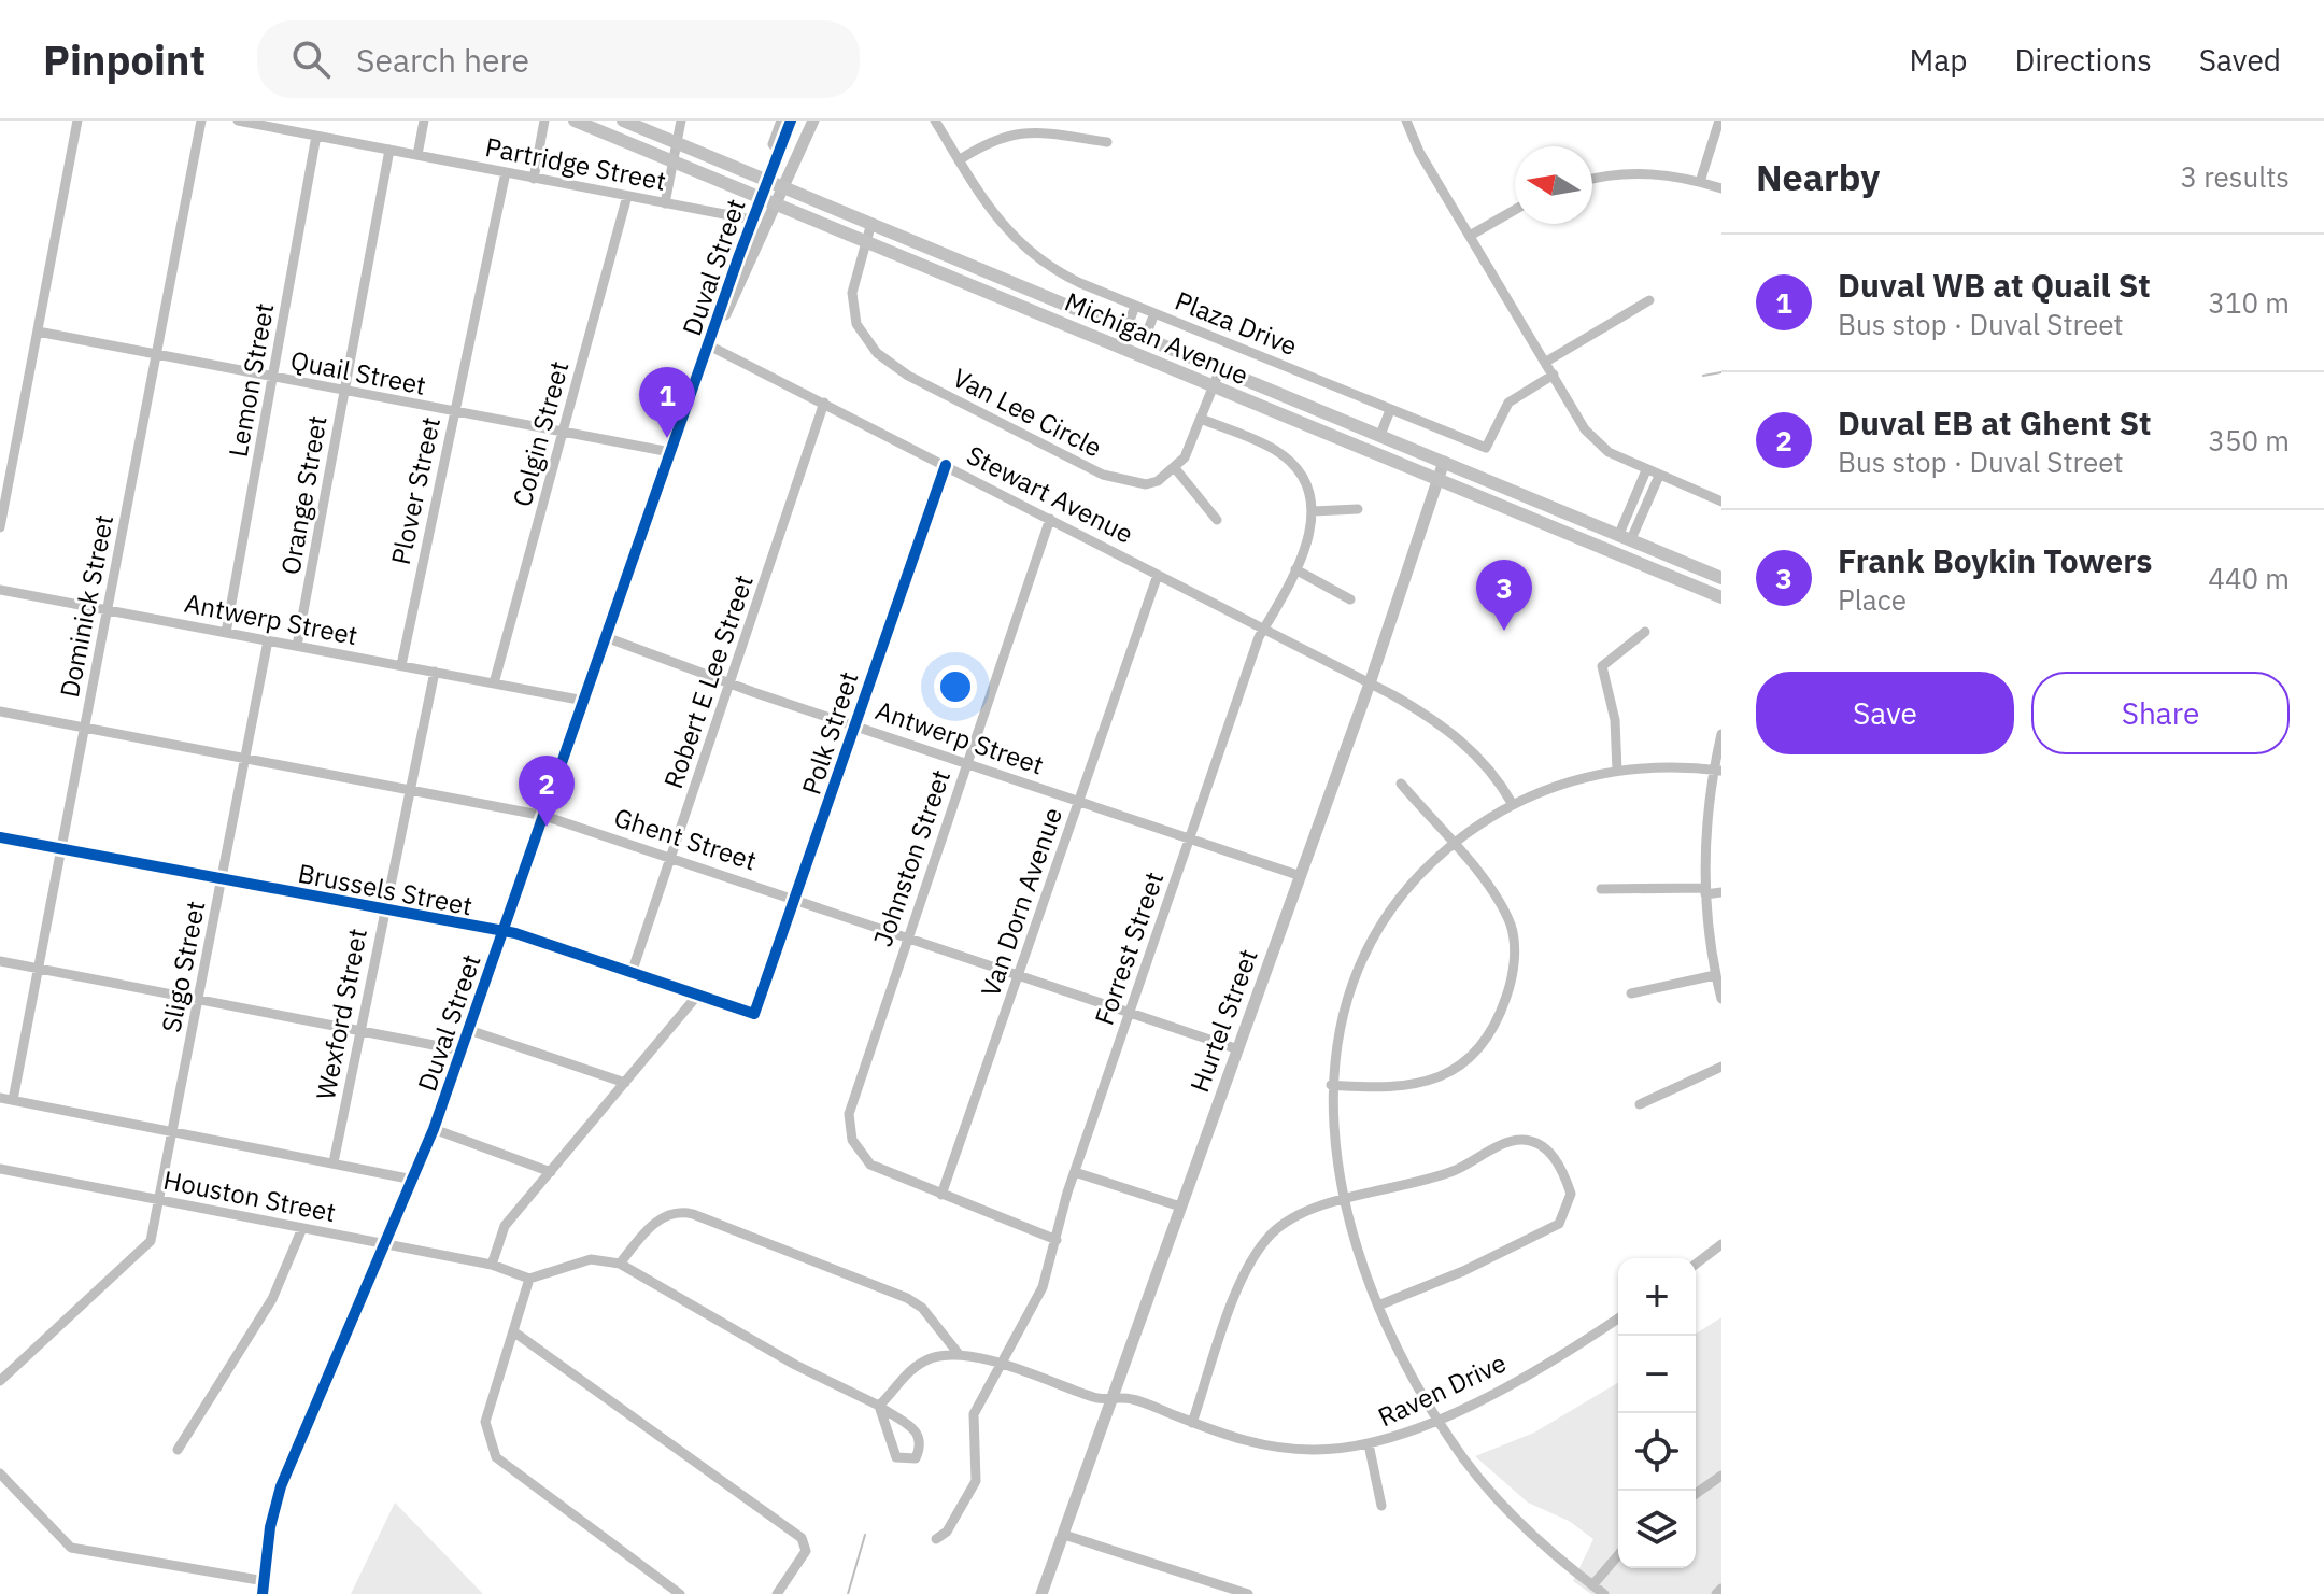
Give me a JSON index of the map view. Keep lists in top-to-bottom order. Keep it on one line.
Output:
{"streets":{"main road":["Michigan Avenue"],"street":["Partridge Street","Duval Street","Plaza Drive","Quail Street","Lemon Street","Van Lee Circle","Colgin Street","Plover Street","Stewart Avenue","Orange Street","Dominick Street","Antwerp Street","Robert E Lee Street","Polk Street","Ghent Street","Johnston Street","Brussels Street","Van Dorn Avenue","Forrest Street","Sligo Street","Wexford Street","Hurtel Street","Houston Street","Raven Drive"]},"crossings":[["Partridge Street","Duval Street"],["Partridge Street","Lemon Street"],["Partridge Street","Colgin Street"],["Partridge Street","Plover Street"],["Partridge Street","Orange Street"],["Duval Street","Michigan Avenue"],["Duval Street","Quail Street"],["Duval Street","Stewart Avenue"],["Duval Street","Antwerp Street"],["Duval Street","Ghent Street"],["Duval Street","Brussels Street"],["Duval Street","Houston Street"],["Michigan Avenue","Van Lee Circle"],["Michigan Avenue","Hurtel Street"],["Quail Street","Lemon Street"],["Quail Street","Colgin Street"],["Quail Street","Plover Street"],["Quail Street","Orange Street"],["Quail Street","Dominick Street"],["Lemon Street","Antwerp Street"],["Colgin Street","Antwerp Street"],["Plover Street","Antwerp Street"],["Stewart Avenue","Robert E Lee Street"],["Stewart Avenue","Polk Street"],["Stewart Avenue","Johnston Street"],["Stewart Avenue","Van Dorn Avenue"],["Stewart Avenue","Forrest Street"],["Stewart Avenue","Hurtel Street"],["Orange Street","Antwerp Street"],["Dominick Street","Antwerp Street"],["Dominick Street","Ghent Street"],["Dominick Street","Brussels Street"],["Antwerp Street","Robert E Lee Street"],["Antwerp Street","Polk Street"],["Antwerp Street","Johnston Street"],["Antwerp Street","Van Dorn Avenue"],["Antwerp Street","Forrest Street"],["Antwerp Street","Sligo Street"],["Antwerp Street","Wexford Street"],["Antwerp Street","Hurtel Street"],["Robert E Lee Street","Ghent Street"],["Robert E Lee Street","Brussels Street"],["Polk Street","Ghent Street"],["Polk Street","Brussels Street"],["Ghent Street","Johnston Street"],["Ghent Street","Van Dorn Avenue"],["Ghent Street","Forrest Street"],["Ghent Street","Sligo Street"],["Ghent Street","Wexford Street"],["Ghent Street","Hurtel Street"],["Johnston Street","Van Dorn Avenue"],["Johnston Street","Forrest Street"],["Brussels Street","Sligo Street"],["Brussels Street","Wexford Street"],["Sligo Street","Houston Street"],["Hurtel Street","Raven Drive"]],"north":"left","page":{"header":"Pinpoint","search":"Search here","nav":["Map","Directions","Saved"],"heading":["Nearby","3 results"],"list":[{"mark":"1","name":"Duval WB at Quail St","note":"Bus stop · Duval Street","value":"310 m"},{"mark":"2","name":"Duval EB at Ghent St","note":"Bus stop · Duval Street","value":"350 m"},{"mark":"3","name":"Frank Boykin Towers","note":"Place","value":"440 m"}],"pins":["1","3","2"],"buttons":["Save","Share"],"map_buttons":["+","−"]}}
